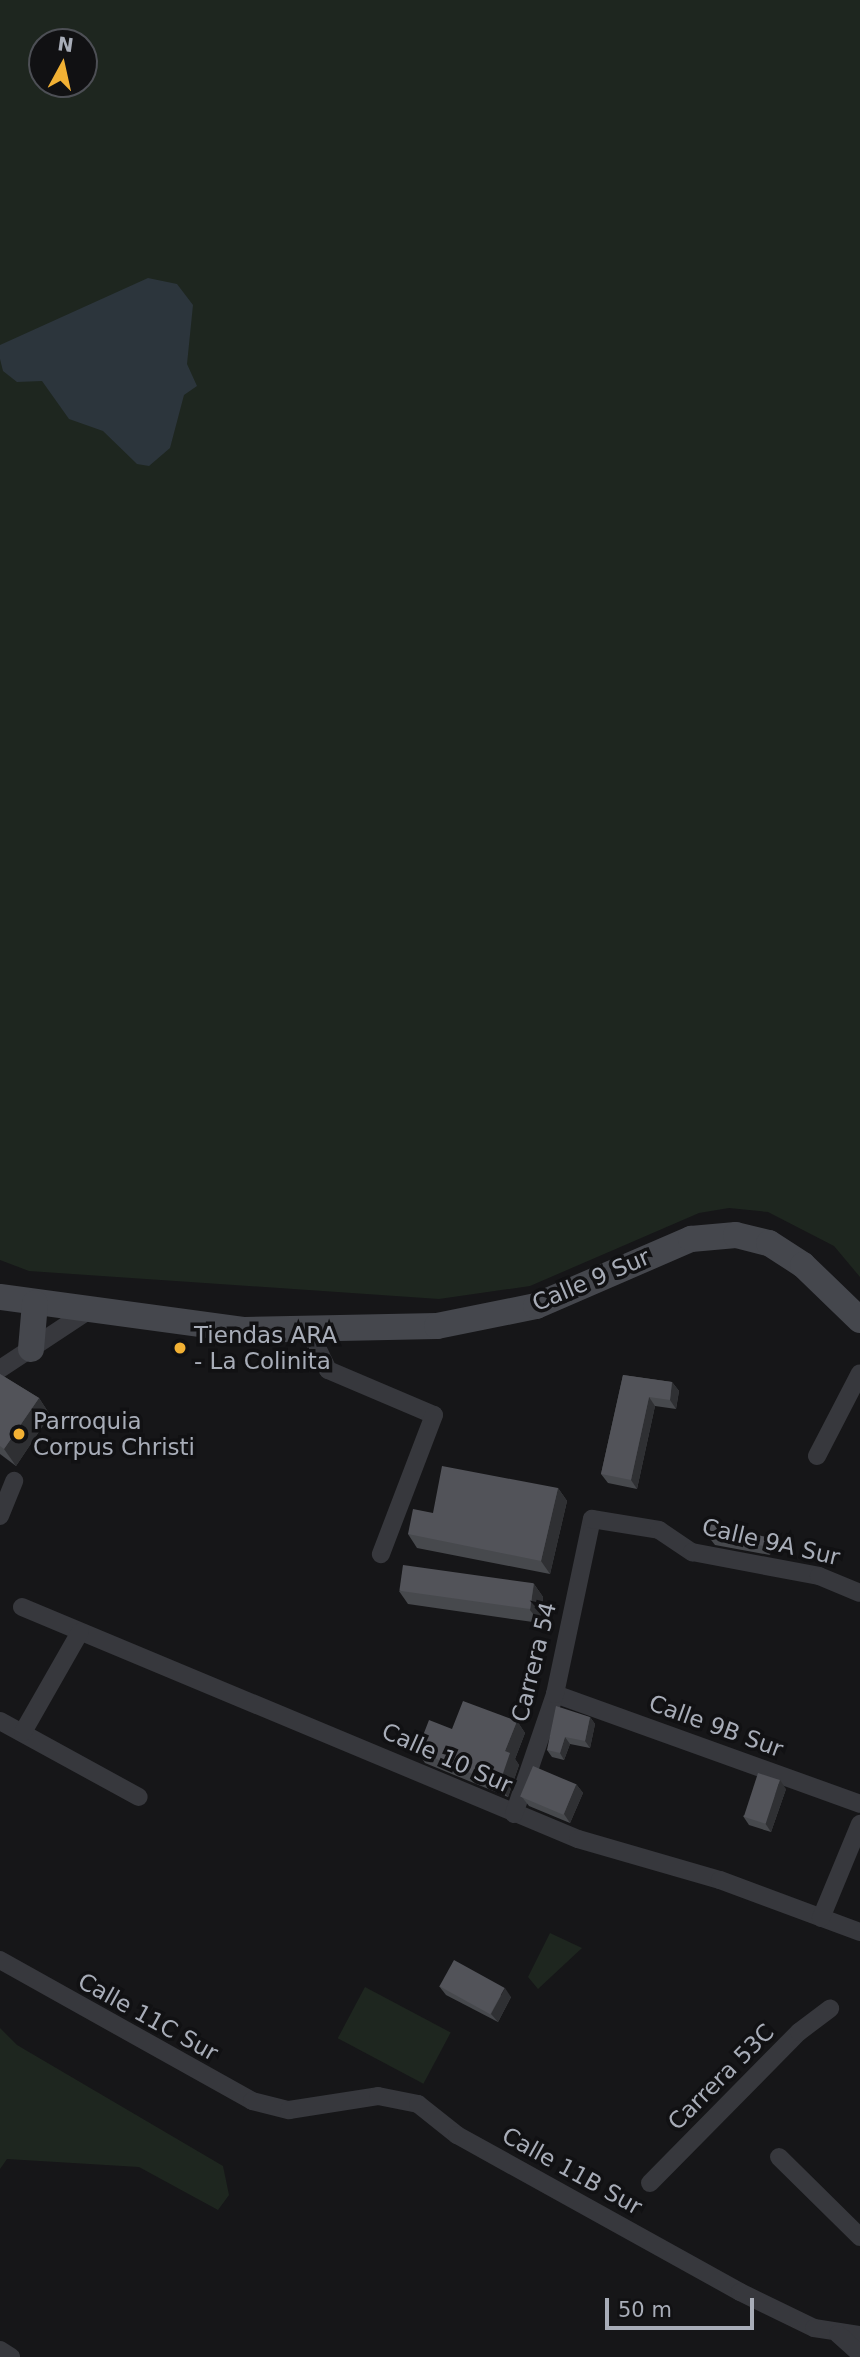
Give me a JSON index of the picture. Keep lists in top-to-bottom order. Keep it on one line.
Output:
{"streets":{"main road":["Calle 9 Sur"],"street":["Calle 9A Sur","Carrera 54","Calle 9B Sur","Calle 10 Sur","Calle 11C Sur","Carrera 53C","Calle 11B Sur"]},"crossings":[["Calle 9A Sur","Carrera 54"],["Carrera 54","Calle 9B Sur"],["Carrera 54","Calle 10 Sur"],["Calle 11C Sur","Calle 11B Sur"]],"places":["Tiendas ARA - La Colinita","Parroquia Corpus Christi"],"scale_bar":"50 m","north":"top"}
